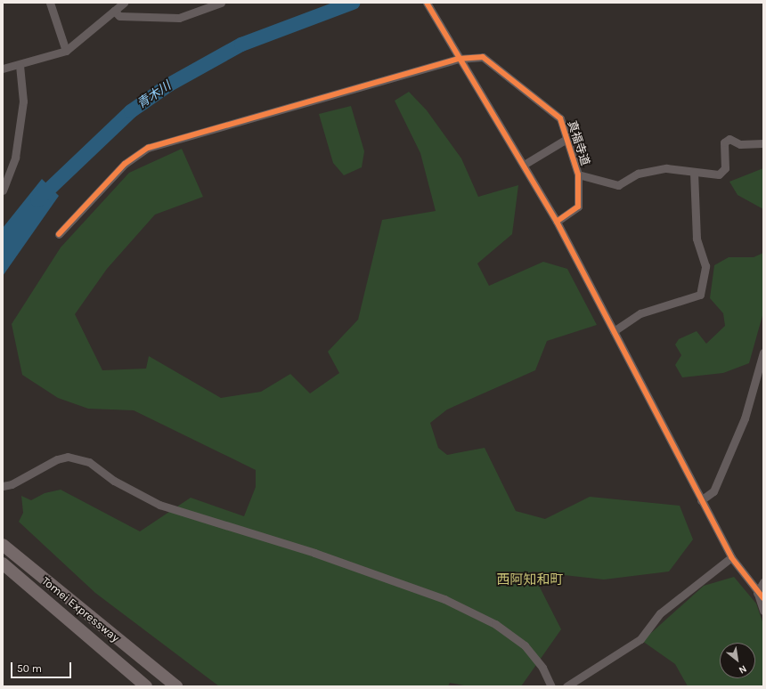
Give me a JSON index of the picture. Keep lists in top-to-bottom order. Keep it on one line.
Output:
{"streets":{"highway":["Tomei Expressway"],"street":["真福寺道"]},"districts":["西阿知和町"],"water":["青木川"],"scale_bar":"50 m","north":"bottom right"}
